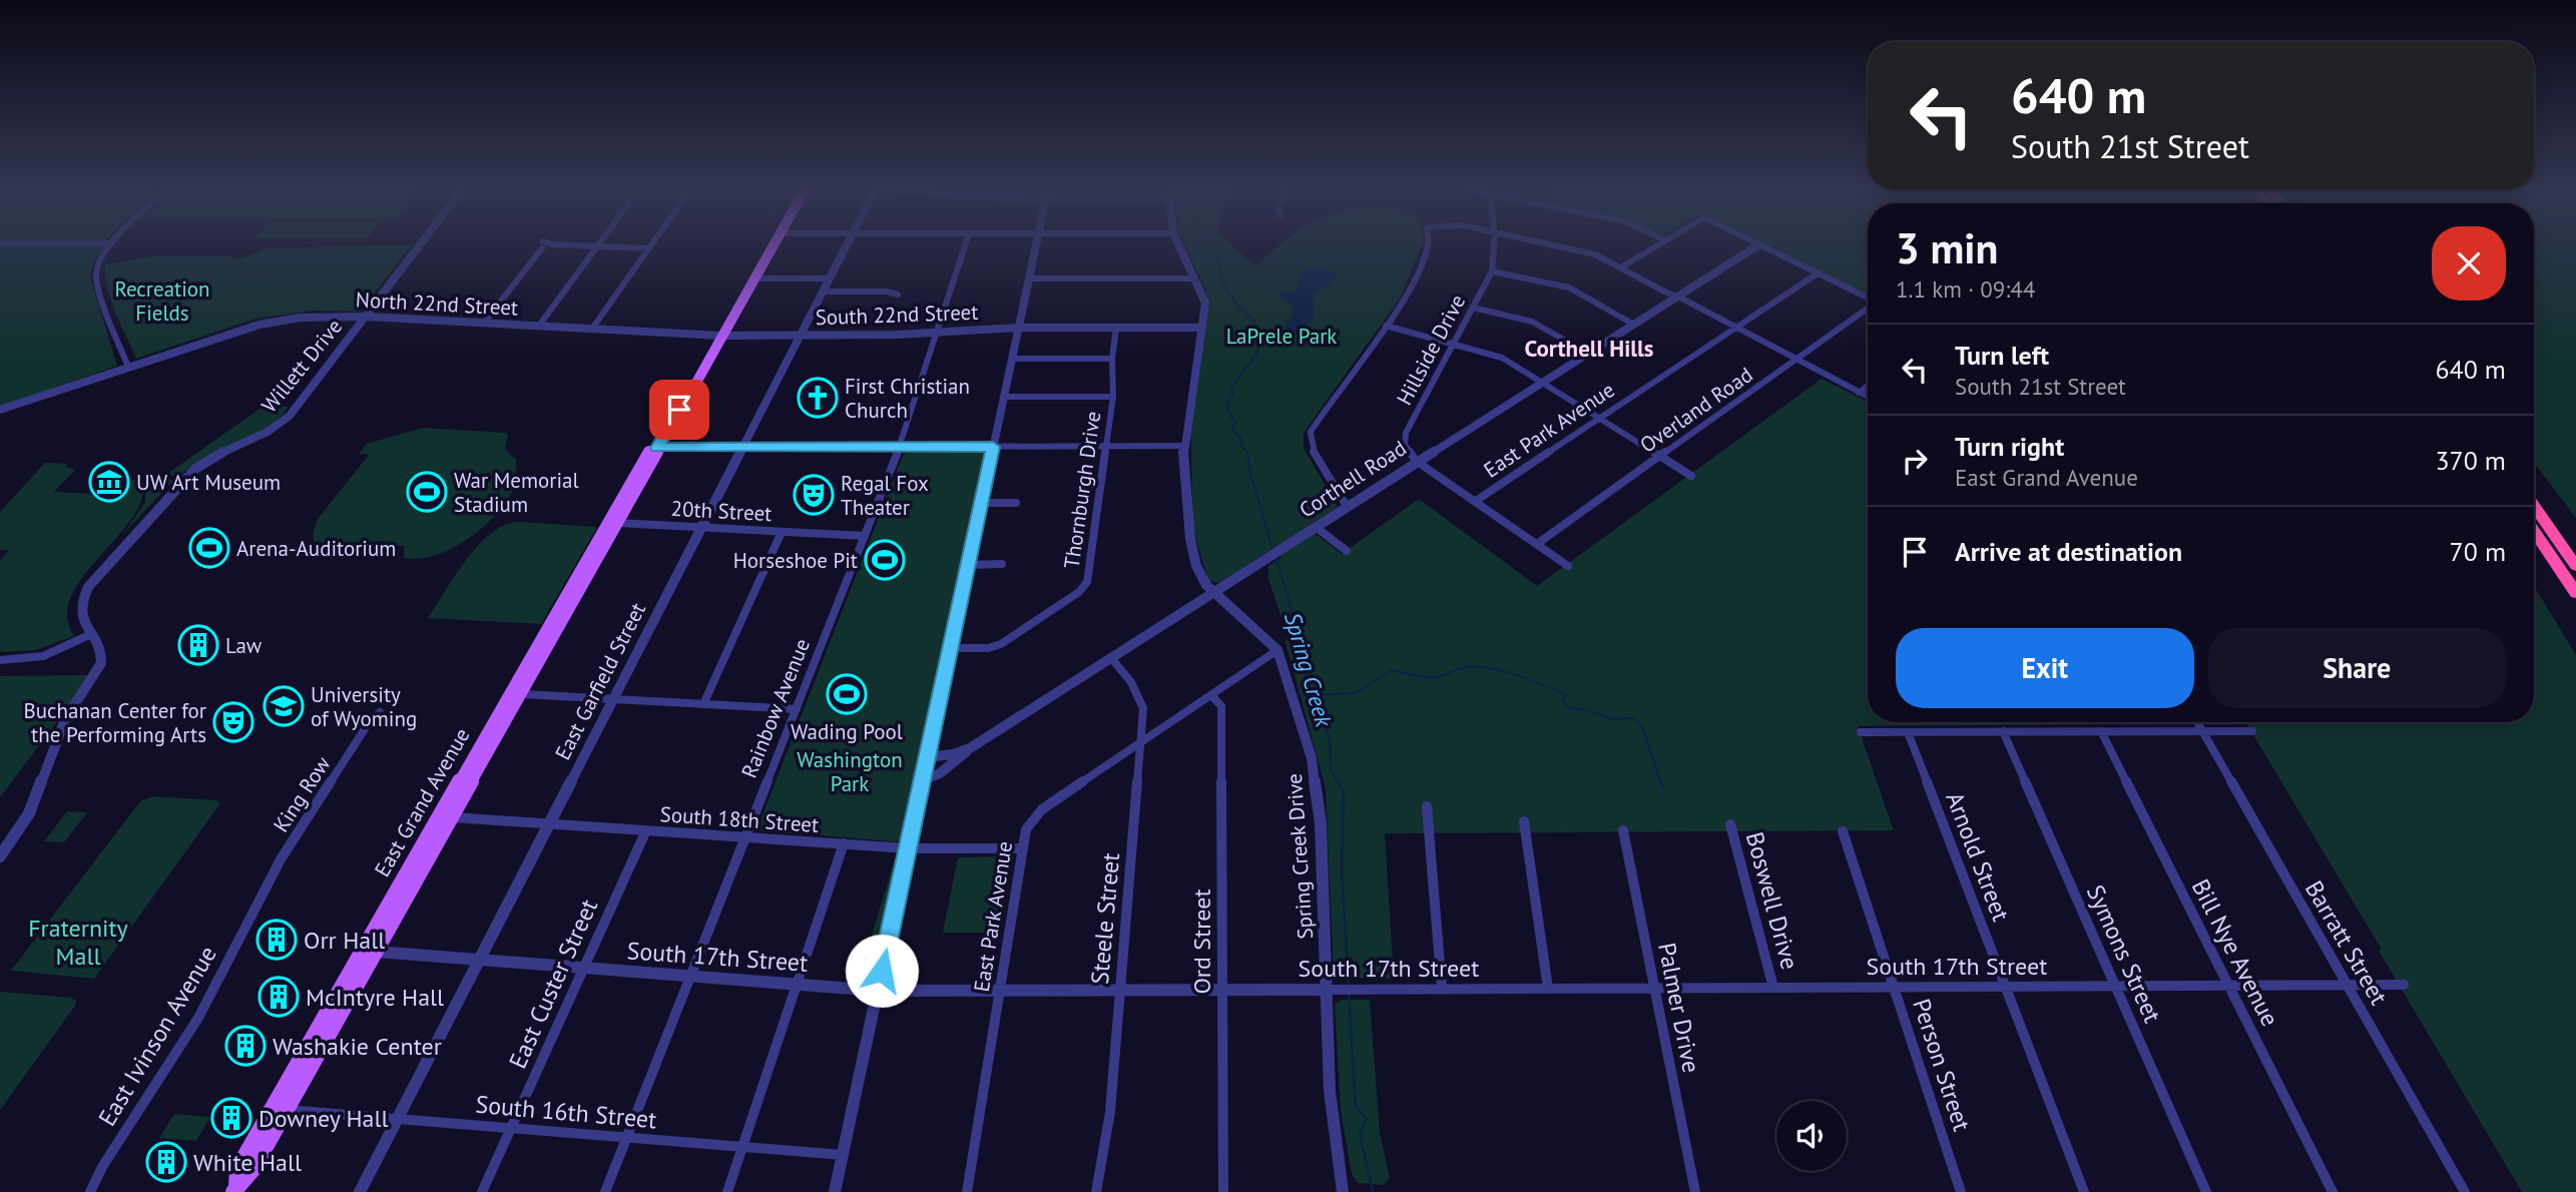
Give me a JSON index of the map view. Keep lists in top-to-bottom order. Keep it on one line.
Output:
{"streets":{"main road":["East Grand Avenue"],"street":["North 22nd Street","South 22nd Street","Hillside Drive","Willett Drive","Overland Road","East Park Avenue","Corthell Road","Thornburgh Drive","20th Street","East Garfield Street","Rainbow Avenue","King Row","South 18th Street","Spring Creek Drive","Arnold Street","Boswell Drive","Steele Street","Ord Street","Barratt Street","Bill Nye Avenue","Symons Street","South 17th Street","East Custer Street","Palmer Drive","East Ivinson Avenue","Person Street","South 16th Street"]},"crossings":[["North 22nd Street","South 22nd Street"],["North 22nd Street","Willett Drive"],["South 22nd Street","Thornburgh Drive"],["South 22nd Street","East Garfield Street"],["South 22nd Street","Rainbow Avenue"],["South 22nd Street","East Grand Avenue"],["South 22nd Street","Spring Creek Drive"],["Hillside Drive","Corthell Road"],["East Park Avenue","South 18th Street"],["East Park Avenue","Spring Creek Drive"],["East Park Avenue","Steele Street"],["East Park Avenue","Ord Street"],["East Park Avenue","South 17th Street"],["Corthell Road","Spring Creek Drive"],["Corthell Road","Steele Street"],["20th Street","East Garfield Street"],["20th Street","Rainbow Avenue"],["20th Street","East Grand Avenue"],["East Garfield Street","South 18th Street"],["East Garfield Street","South 17th Street"],["East Garfield Street","South 16th Street"],["Rainbow Avenue","South 18th Street"],["Rainbow Avenue","South 17th Street"],["Rainbow Avenue","South 16th Street"],["King Row","East Ivinson Avenue"],["East Grand Avenue","South 18th Street"],["East Grand Avenue","South 17th Street"],["East Grand Avenue","South 16th Street"],["South 18th Street","East Custer Street"],["Spring Creek Drive","South 17th Street"],["Arnold Street","South 17th Street"],["Boswell Drive","South 17th Street"],["Steele Street","South 17th Street"],["Ord Street","South 17th Street"],["Barratt Street","South 17th Street"],["Bill Nye Avenue","South 17th Street"],["Symons Street","South 17th Street"],["South 17th Street","East Custer Street"],["South 17th Street","Palmer Drive"],["South 17th Street","Person Street"],["East Custer Street","South 16th Street"]],"districts":["Corthell Hills"],"water":["Spring Creek"],"parks":["Recreation Fields","LaPrele Park","Washington Park","Fraternity Mall"],"places":{"church":["First Christian Church"],"museum":["UW Art Museum"],"sports":["War Memorial Stadium","Arena-Auditorium","Horseshoe Pit","Wading Pool"],"theatre":["Regal Fox Theater","Buchanan Center for the Performing Arts"],"building":["Law","Orr Hall","McIntyre Hall","Washakie Center","Downey Hall","White Hall"],"school or university":["University of Wyoming"]},"page":{"turn":["640 m","South 21st Street"],"heading":["3 min","1.1 km · 09:44"],"list":[{"name":"Turn left","note":"South 21st Street","value":"640 m"},{"name":"Turn right","note":"East Grand Avenue","value":"370 m"},{"name":"Arrive at destination","value":"70 m"}],"buttons":["Exit","Share"]}}
